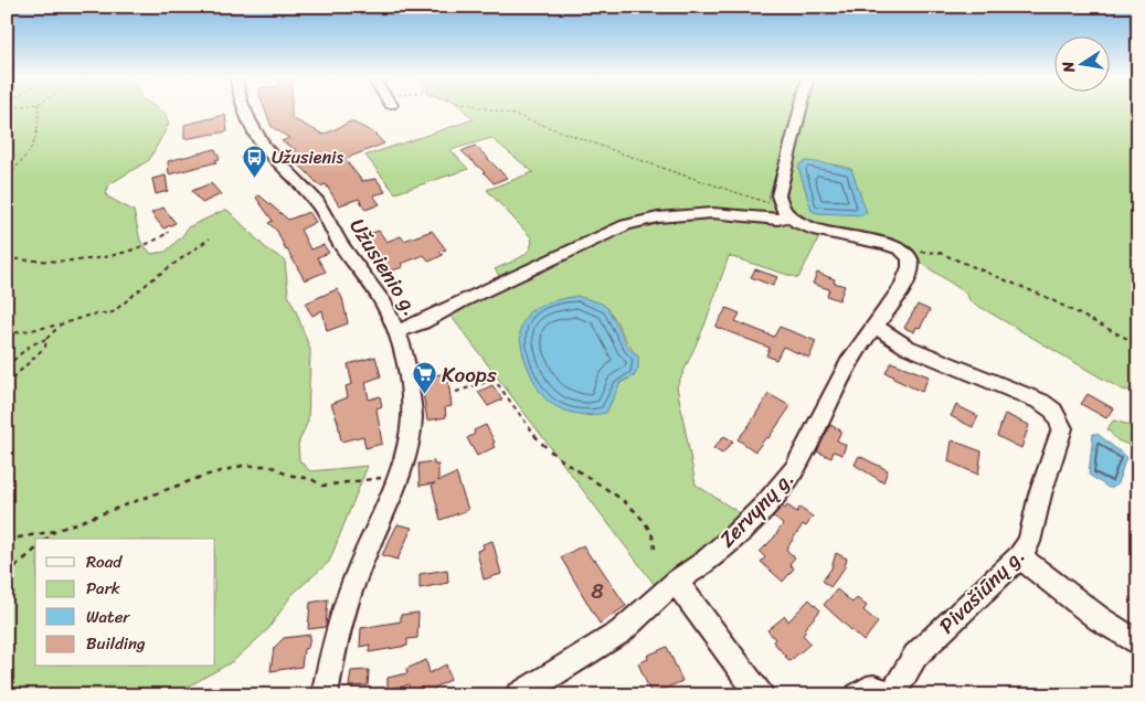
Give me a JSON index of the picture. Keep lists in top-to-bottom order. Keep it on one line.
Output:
{"streets":{"street":["Užusienio g.","Zervynų g.","Pivašiūnų g."]},"crossings":[["Zervynų g.","Pivašiūnų g."]],"places":{"bus stop":["Užusienis"],"supermarket":["Koops"]},"house_numbers":["8"],"legend":["Road","Park","Water","Building"],"north":"left"}
